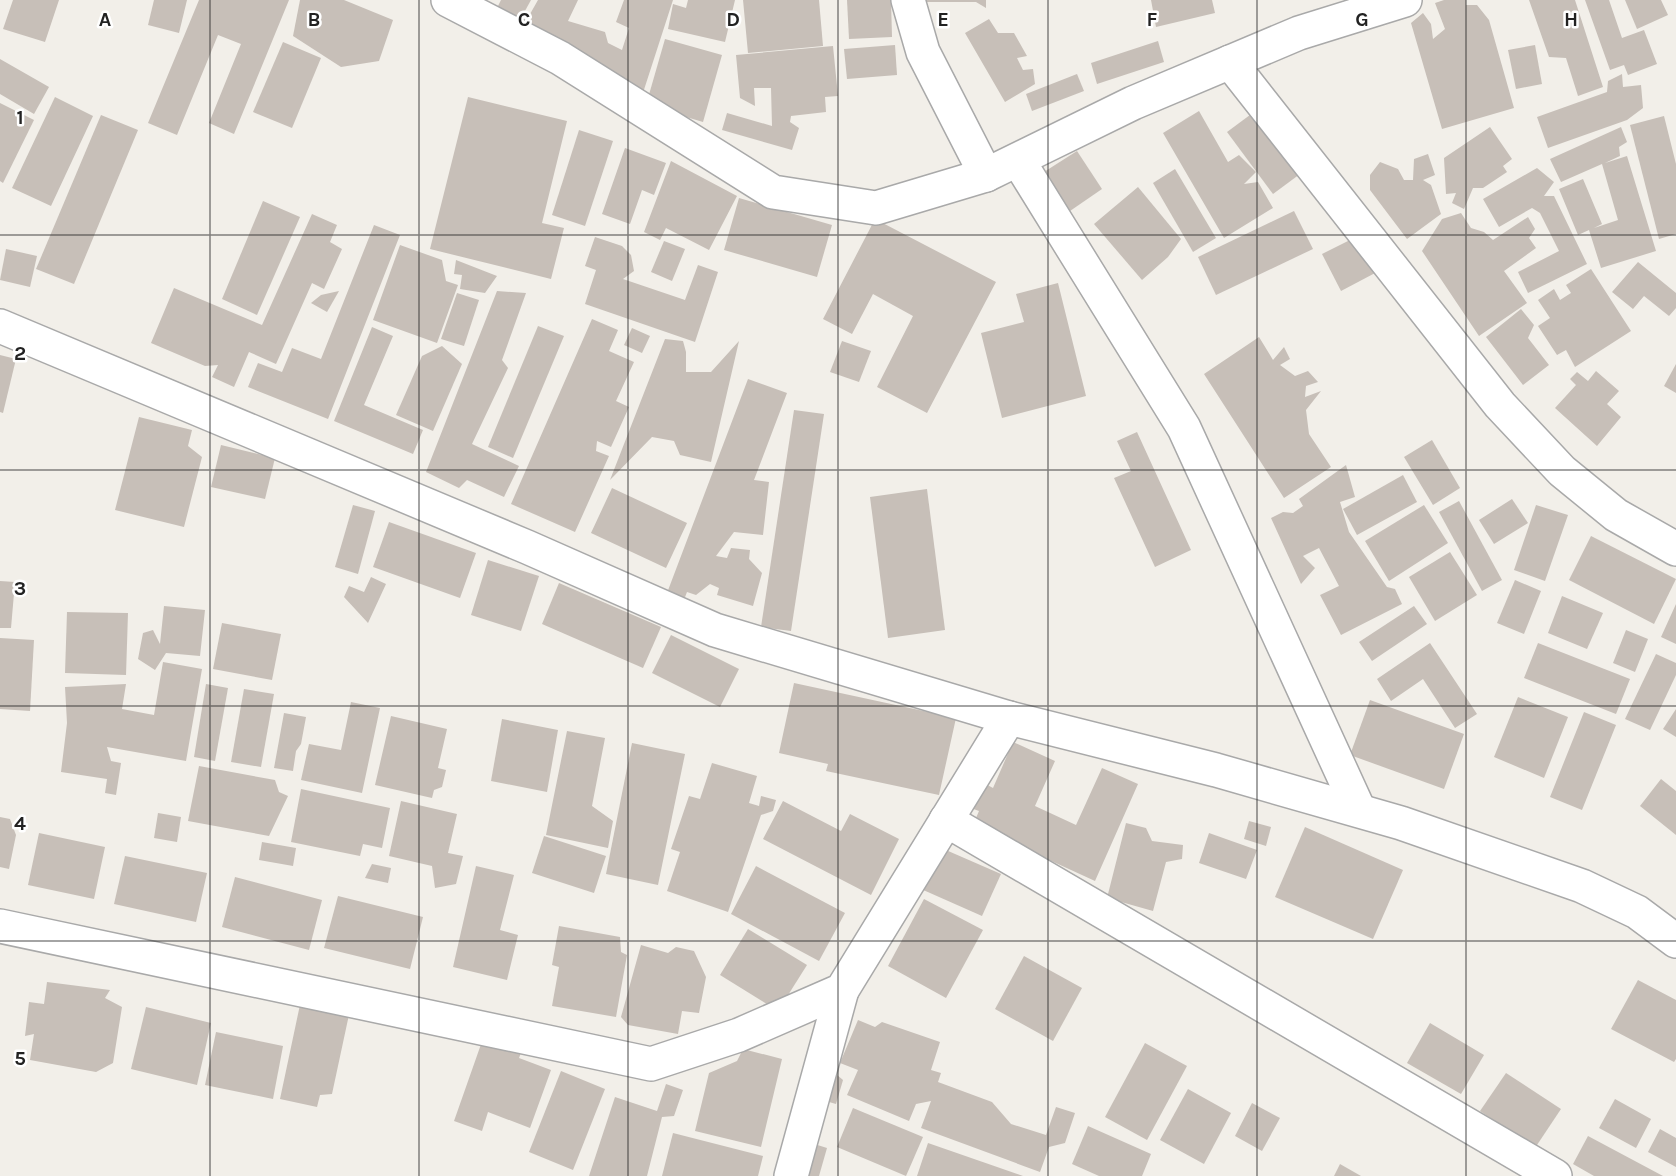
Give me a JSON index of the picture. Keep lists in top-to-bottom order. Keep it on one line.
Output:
{"grid":{"columns":["A","B","C","D","E","F","G","H"],"rows":["1","2","3","4","5"]}}
